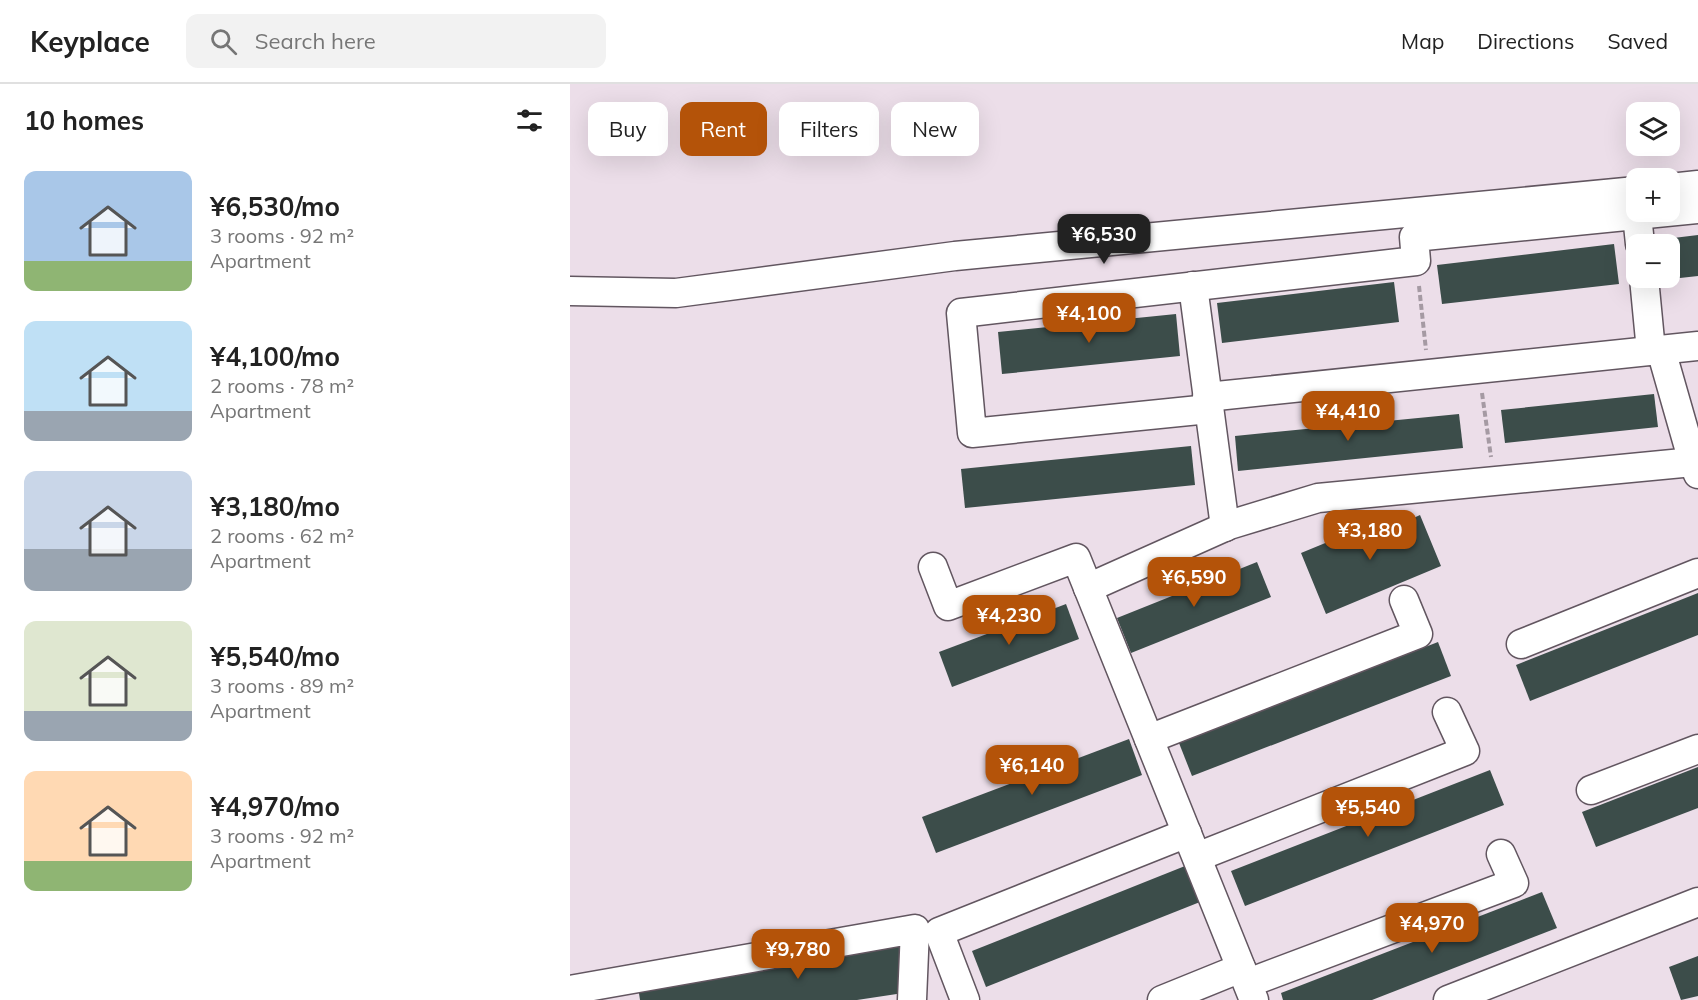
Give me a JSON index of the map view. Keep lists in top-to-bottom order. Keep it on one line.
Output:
{"page":{"header":"Keyplace","search":"Search here","nav":["Map","Directions","Saved"],"heading":"10 homes","map_buttons":["+","−"],"chip":["Buy","Rent","Filters","New"],"list":[{"name":"¥6,530/mo","note":"3 rooms · 92 m² · Apartment"},{"name":"¥4,100/mo","note":"2 rooms · 78 m² · Apartment"},{"name":"¥3,180/mo","note":"2 rooms · 62 m² · Apartment"},{"name":"¥5,540/mo","note":"3 rooms · 89 m² · Apartment"},{"name":"¥4,970/mo","note":"3 rooms · 92 m² · Apartment"}],"price":["¥6,530","¥4,100","¥4,410","¥3,180","¥6,590","¥4,230","¥6,140","¥5,540","¥4,970","¥9,780"]}}
